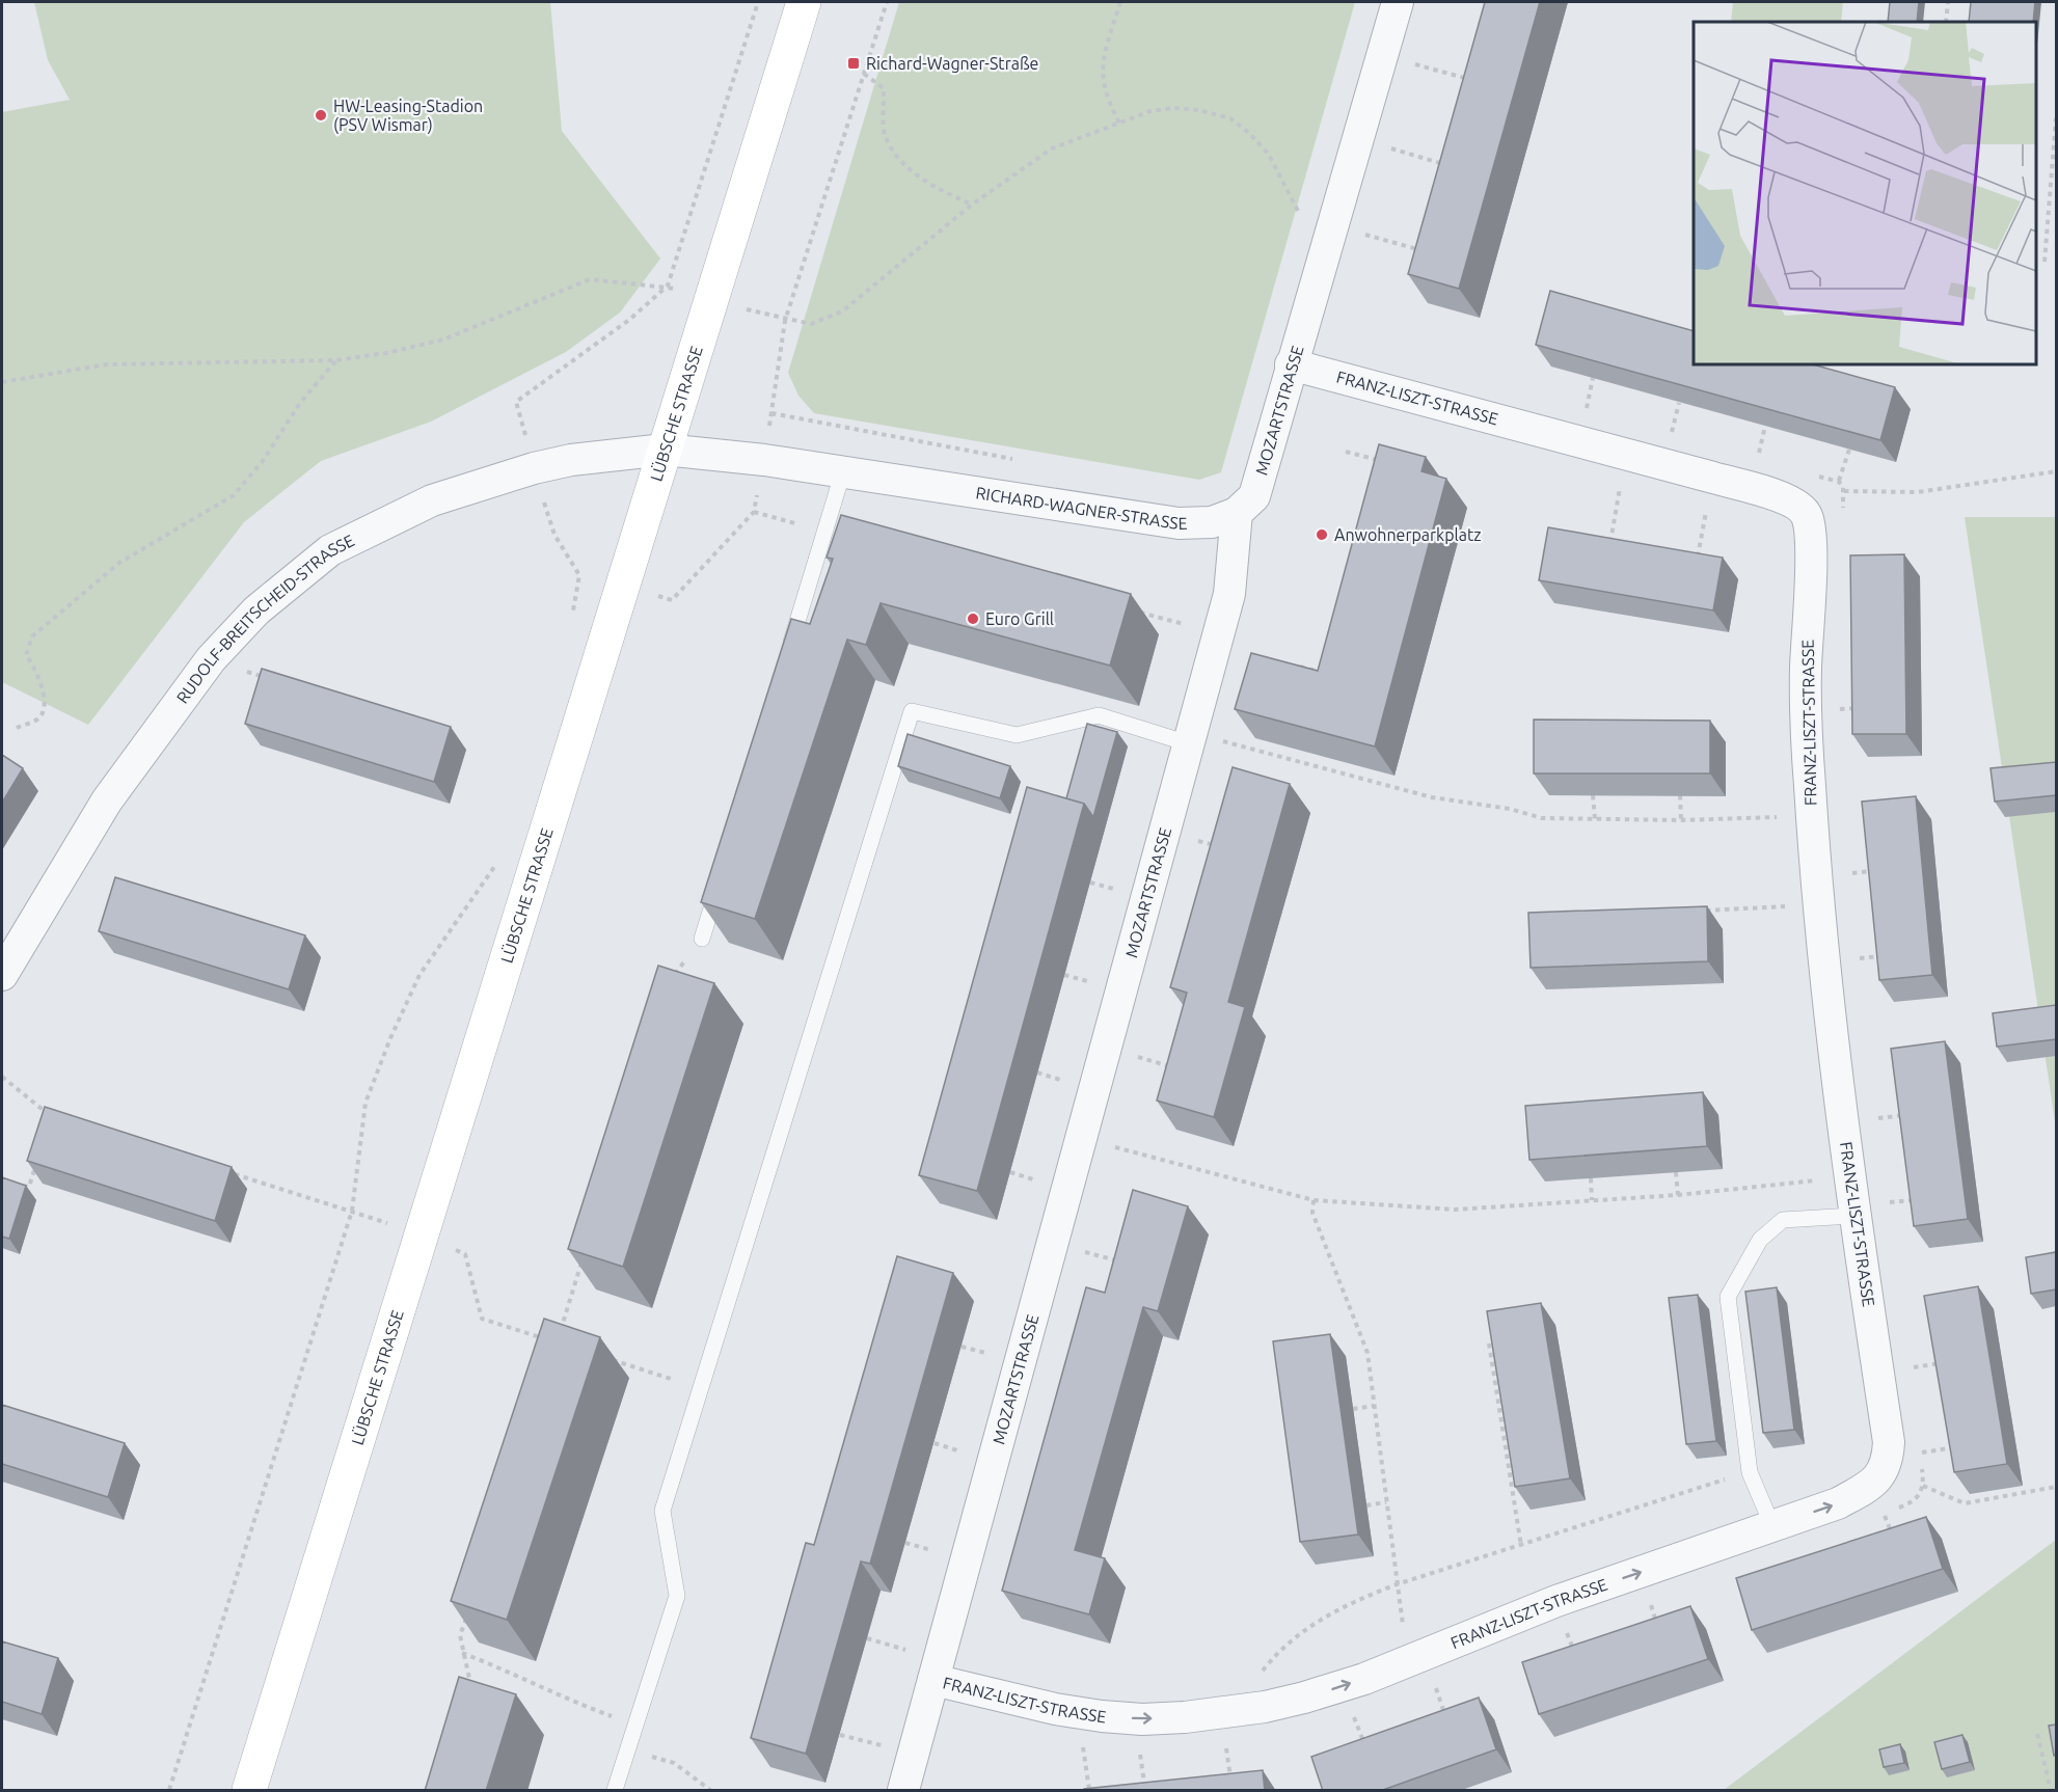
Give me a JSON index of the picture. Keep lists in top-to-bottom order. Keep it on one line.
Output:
{"streets":{"street":["FRANZ-LISZT-STRASSE","MOZARTSTRASSE","LÜBSCHE STRASSE","RICHARD-WAGNER-STRASSE","RUDOLF-BREITSCHEID-STRASSE"]},"crossings":[["FRANZ-LISZT-STRASSE","MOZARTSTRASSE"],["MOZARTSTRASSE","RICHARD-WAGNER-STRASSE"],["LÜBSCHE STRASSE","RICHARD-WAGNER-STRASSE"],["LÜBSCHE STRASSE","RUDOLF-BREITSCHEID-STRASSE"],["RICHARD-WAGNER-STRASSE","RUDOLF-BREITSCHEID-STRASSE"]],"one_way":["FRANZ-LISZT-STRASSE"],"places":{"transit":["Richard-Wagner-Straße"],"other":["HW-Leasing-Stadion (PSV Wismar)","Anwohnerparkplatz","Euro Grill"]}}
